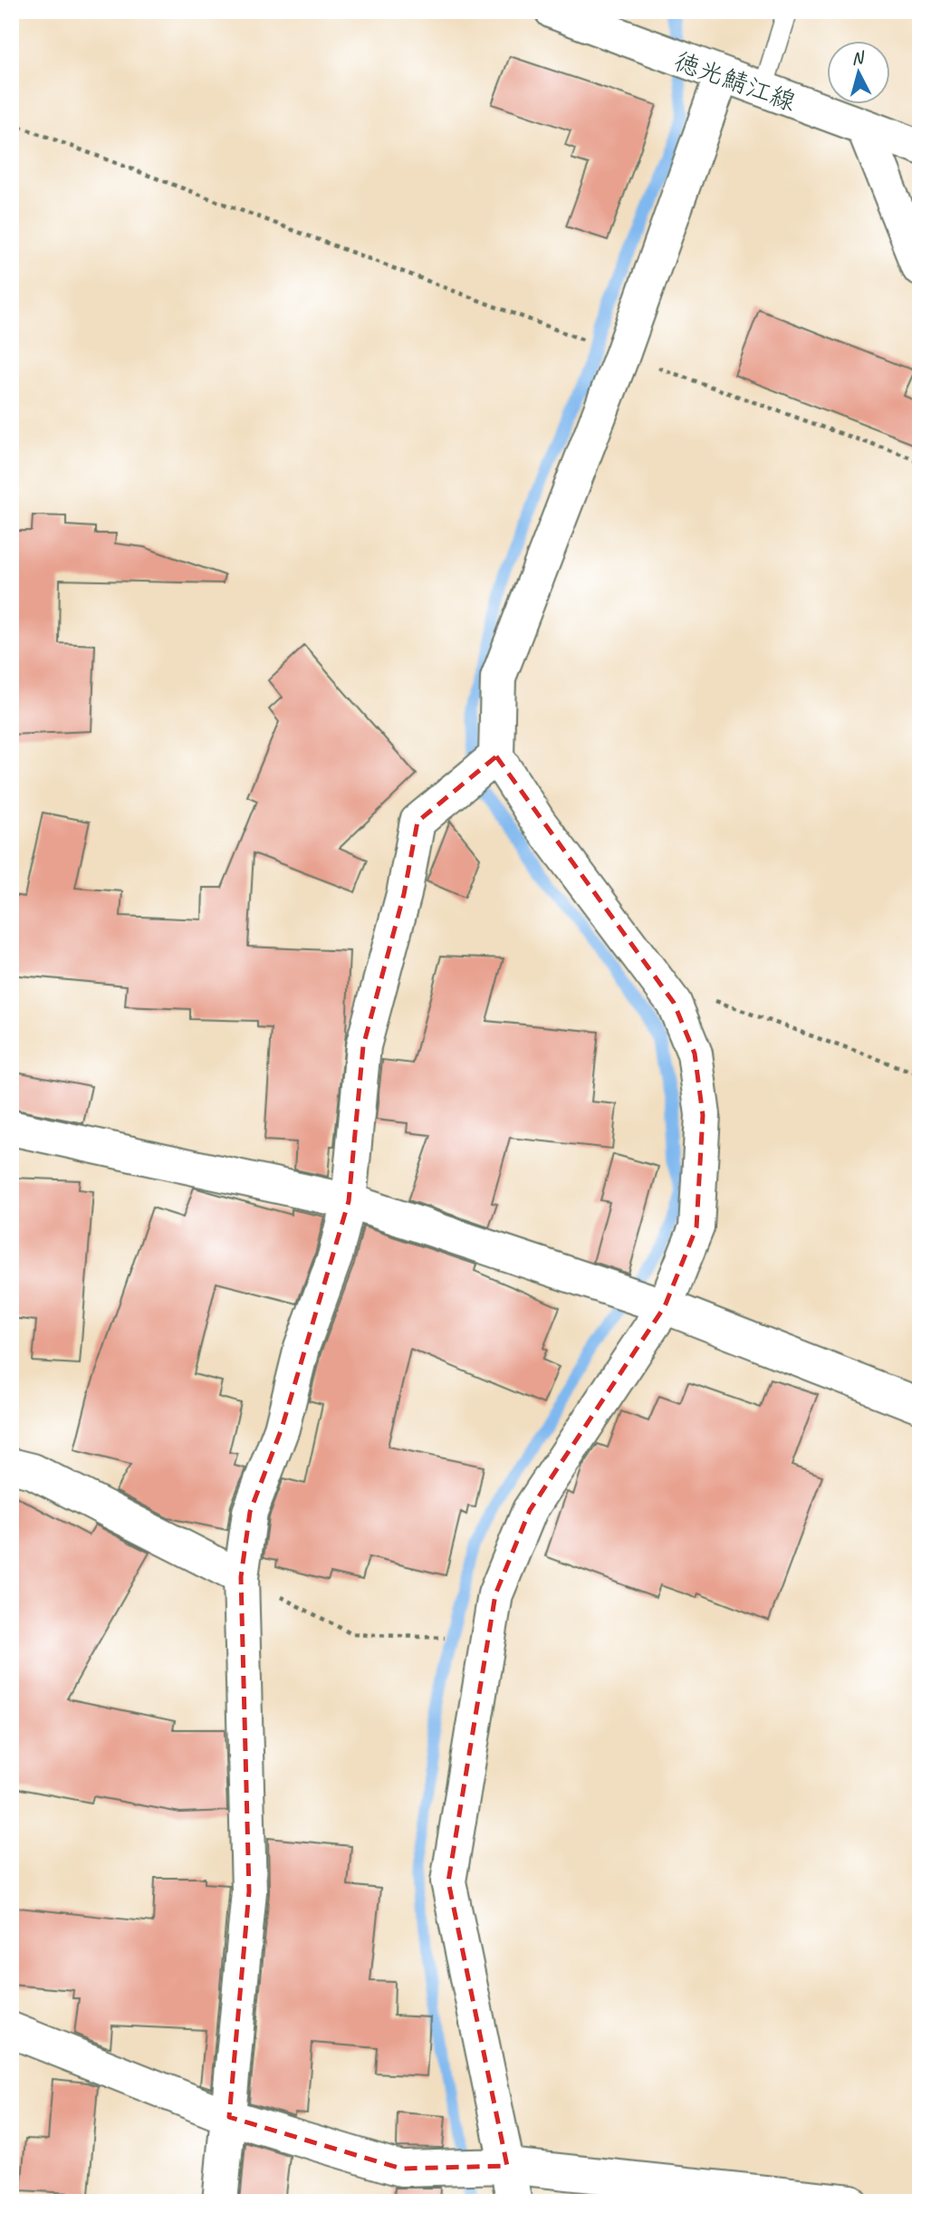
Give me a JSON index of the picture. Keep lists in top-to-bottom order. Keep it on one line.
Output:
{"streets":{"street":["徳光鯖江線"]},"north":"top"}
